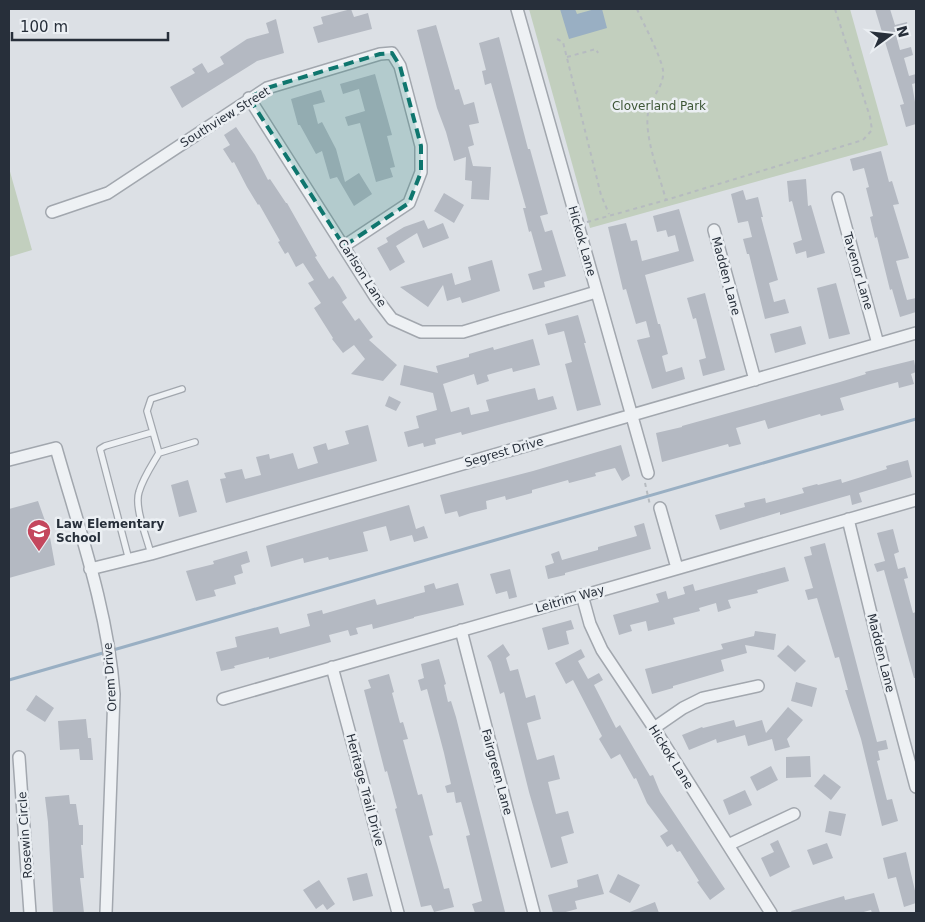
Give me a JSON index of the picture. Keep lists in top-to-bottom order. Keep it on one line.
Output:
{"streets":{"street":["Southview Street","Hickok Lane","Tavenor Lane","Carlson Lane","Madden Lane","Segrest Drive","Leitrim Way","Orem Drive","Fairgreen Lane","Heritage Trail Drive","Rosewin Circle"]},"crossings":[["Southview Street","Carlson Lane"],["Hickok Lane","Carlson Lane"],["Hickok Lane","Segrest Drive"],["Hickok Lane","Leitrim Way"],["Tavenor Lane","Segrest Drive"],["Madden Lane","Segrest Drive"],["Madden Lane","Leitrim Way"],["Segrest Drive","Orem Drive"],["Leitrim Way","Fairgreen Lane"],["Leitrim Way","Heritage Trail Drive"]],"parks":["Cloverland Park"],"places":{"school or university":["Law Elementary School"]},"scale_bar":"100 m","north":"right"}
